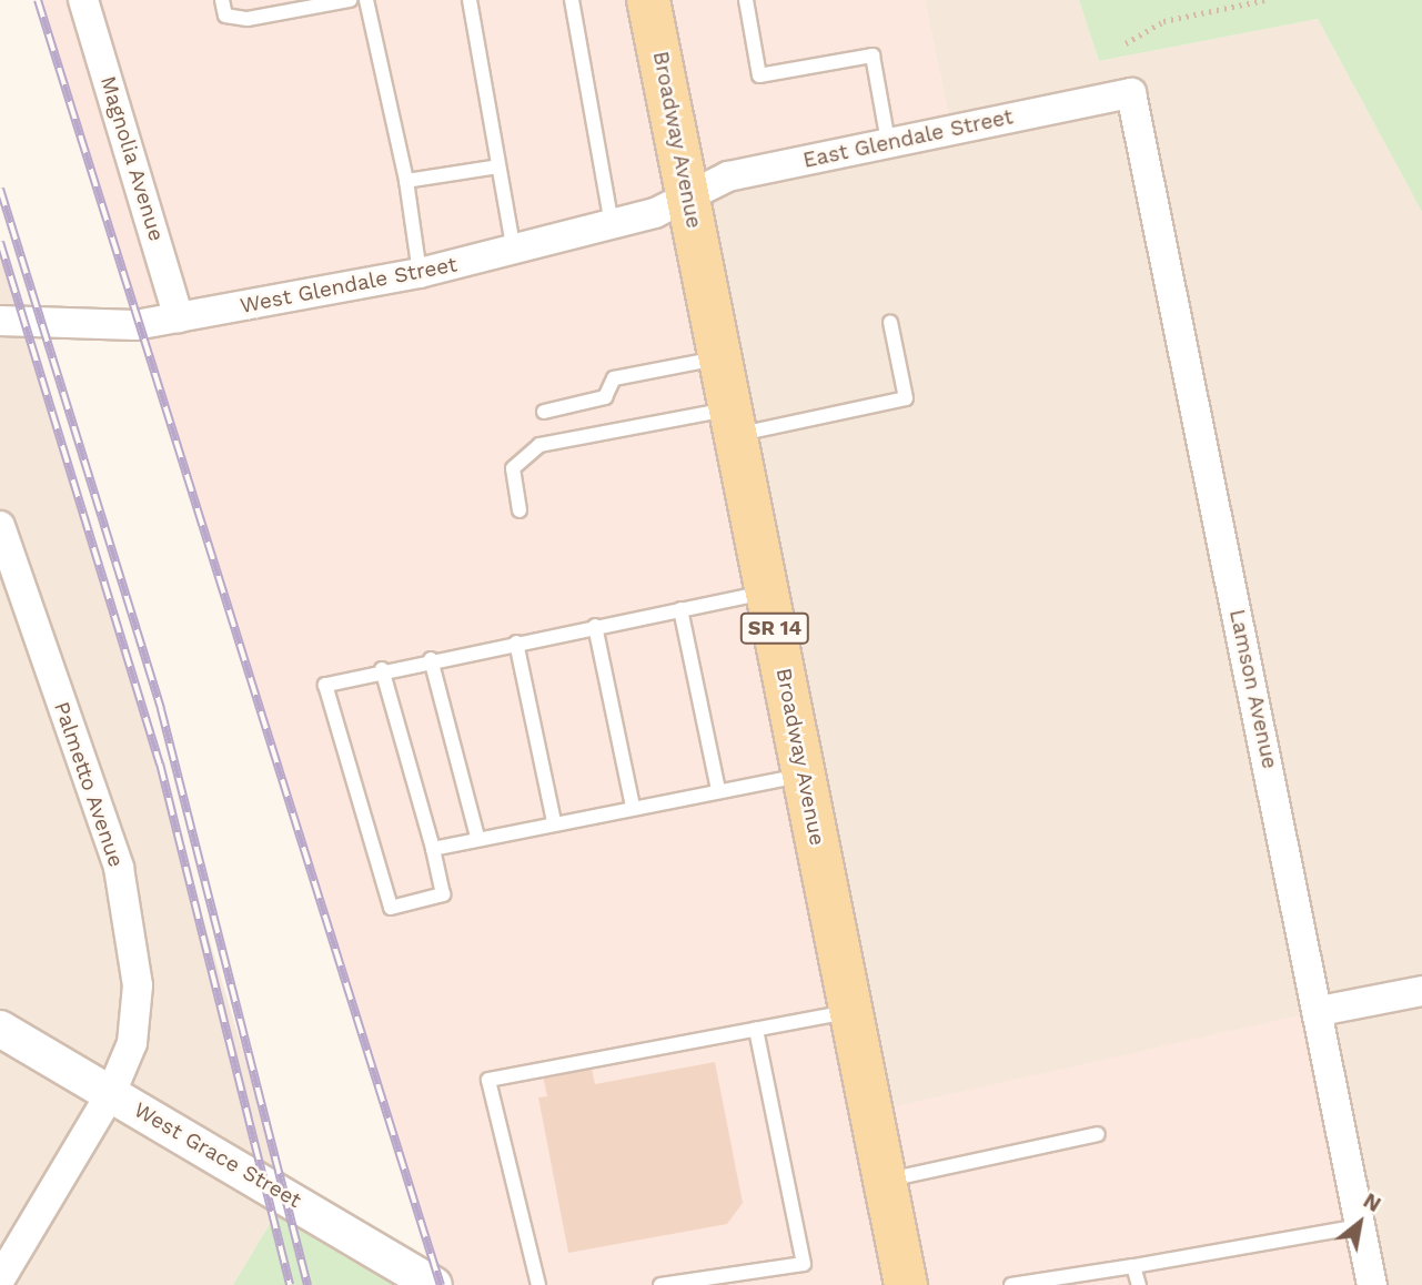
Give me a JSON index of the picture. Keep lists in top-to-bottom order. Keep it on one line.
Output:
{"streets":{"main road":["Broadway Avenue","SR 14"],"street":["East Glendale Street","Magnolia Avenue","West Glendale Street","Lamson Avenue","Palmetto Avenue","West Grace Street"]},"crossings":[["East Glendale Street","Broadway Avenue"],["East Glendale Street","West Glendale Street"],["East Glendale Street","Lamson Avenue"],["Broadway Avenue","West Glendale Street"],["Magnolia Avenue","West Glendale Street"],["Palmetto Avenue","West Grace Street"]],"north":"top right"}
